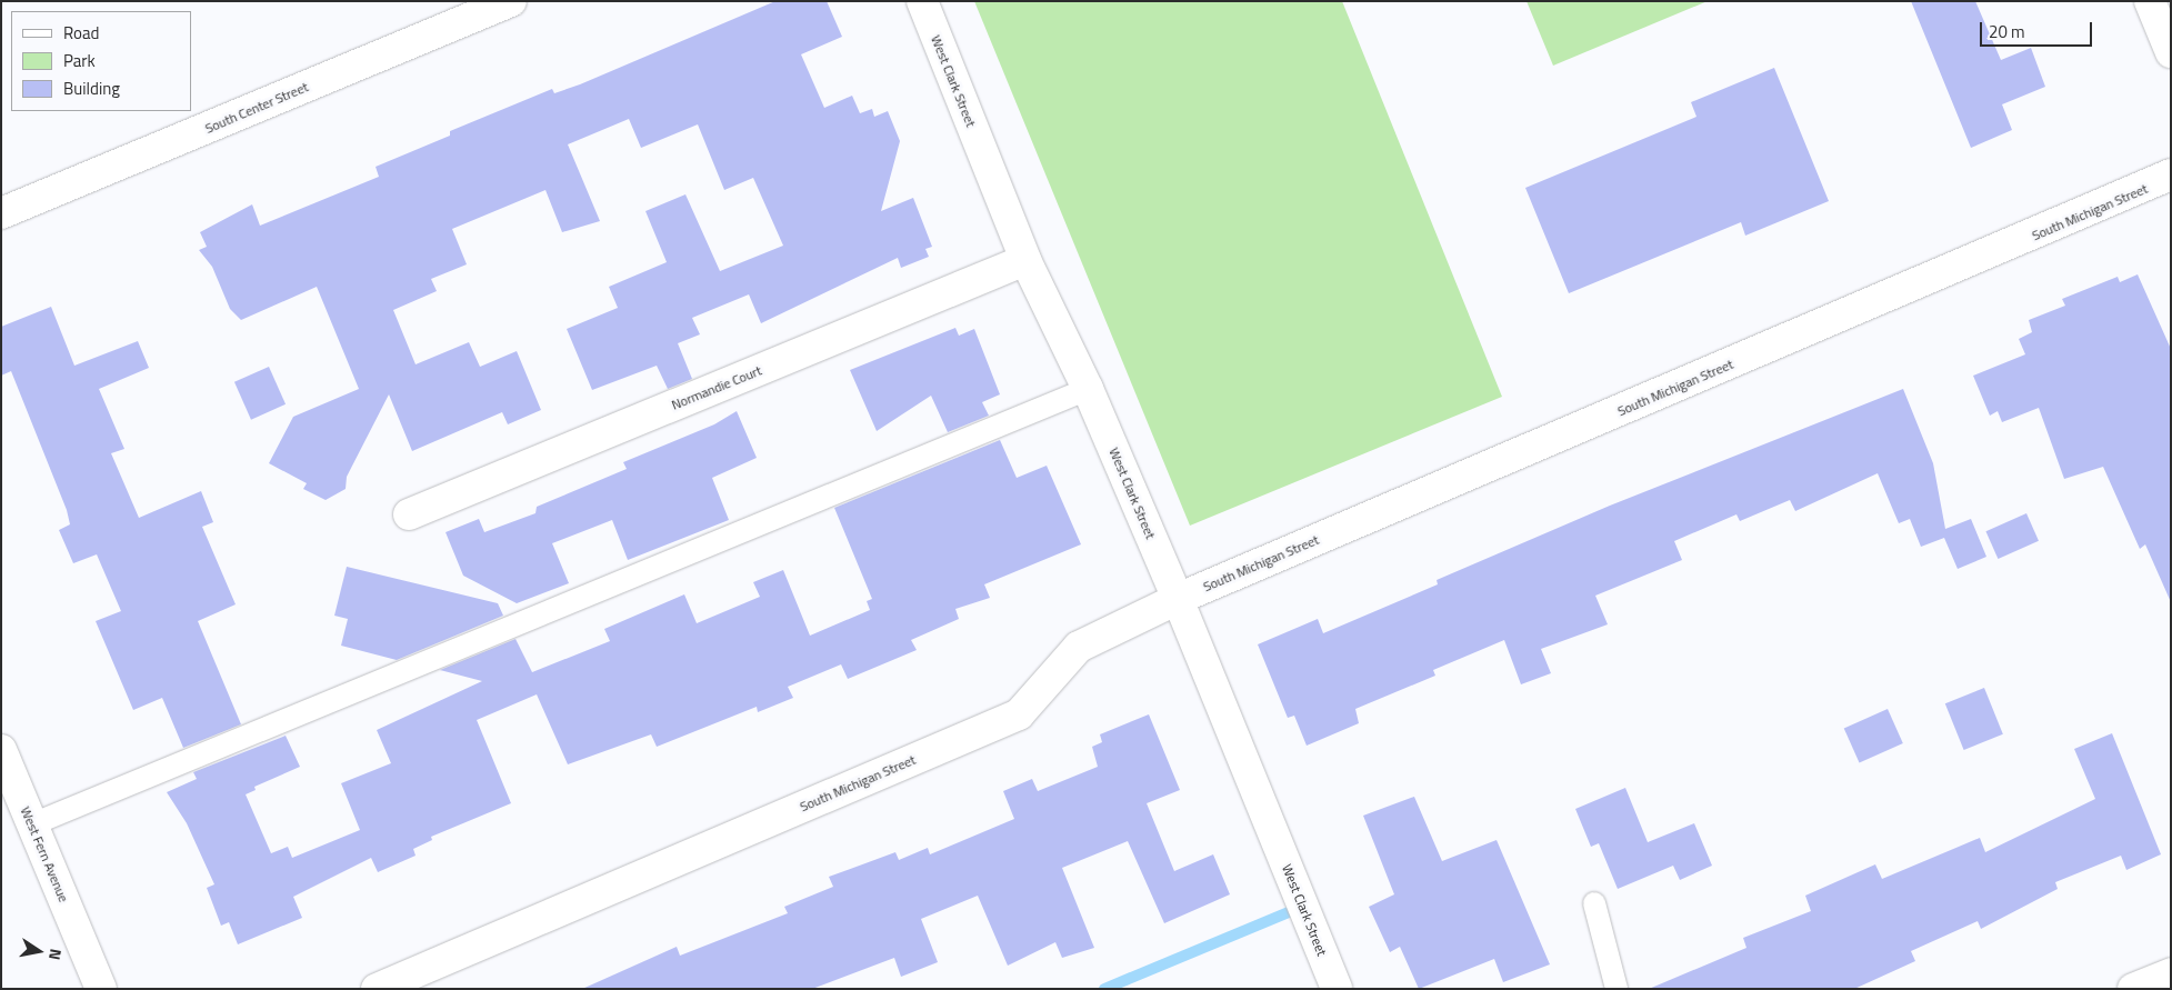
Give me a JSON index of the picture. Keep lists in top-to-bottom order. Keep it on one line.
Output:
{"streets":{"street":["West Clark Street","South Center Street","South Michigan Street","Normandie Court","West Fern Avenue"]},"crossings":[["West Clark Street","South Michigan Street"],["West Clark Street","Normandie Court"]],"legend":["Road","Park","Building"],"scale_bar":"20 m","north":"right"}
